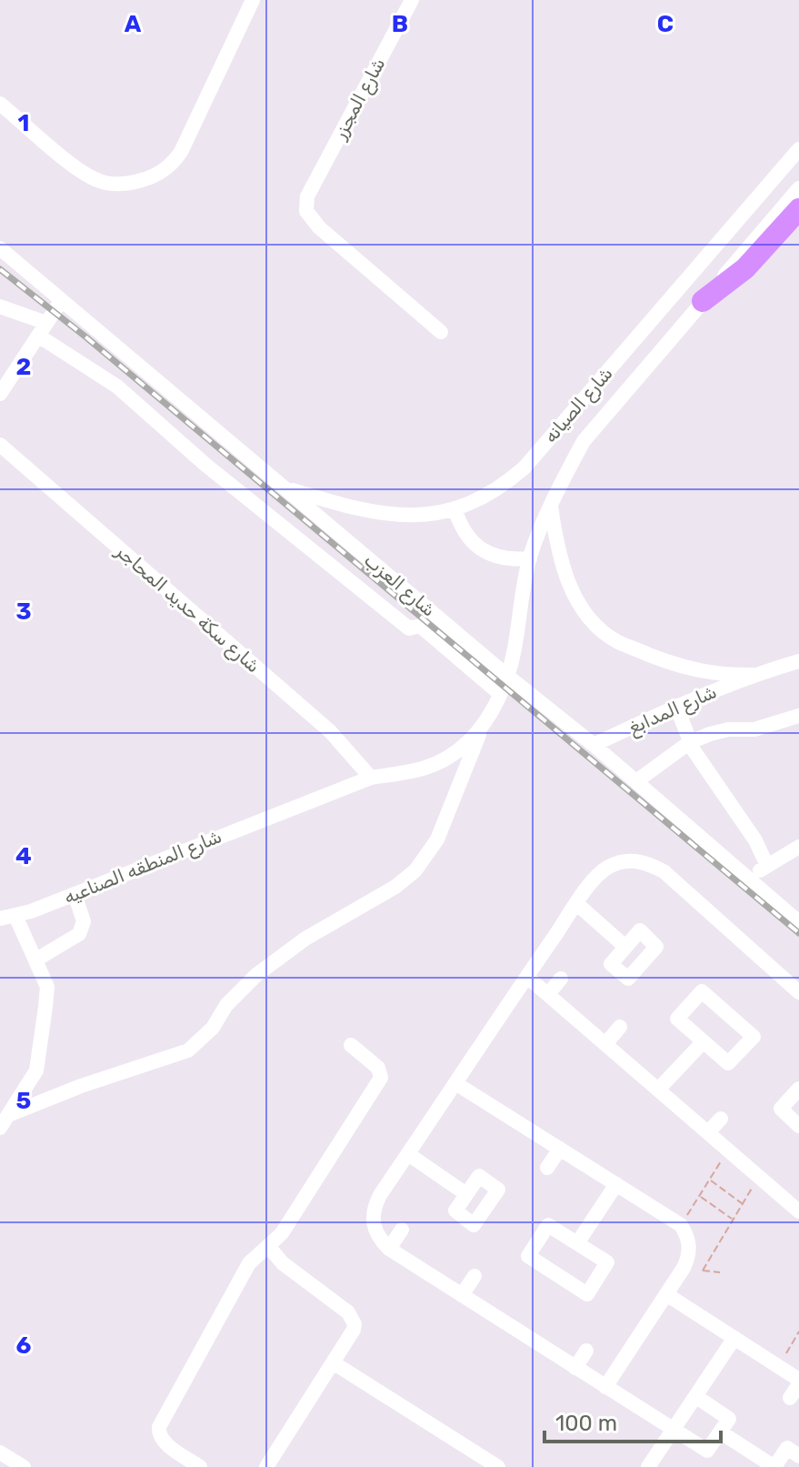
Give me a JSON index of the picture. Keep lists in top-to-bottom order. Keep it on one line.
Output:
{"streets":{"street":["شارع المجزر","شارع الصيانه","شارع العزب","شارع سكة حديد المحاجر","شارع المدابغ","شارع المنطقه الصناعيه"]},"crossings":[["شارع الصيانه","شارع العزب"],["شارع الصيانه","شارع المدابغ"],["شارع الصيانه","شارع المنطقه الصناعيه"],["شارع العزب","شارع المدابغ"],["شارع سكة حديد المحاجر","شارع المنطقه الصناعيه"]],"scale_bar":"100 m","grid":{"columns":["A","B","C"],"rows":["1","2","3","4","5","6"]}}
